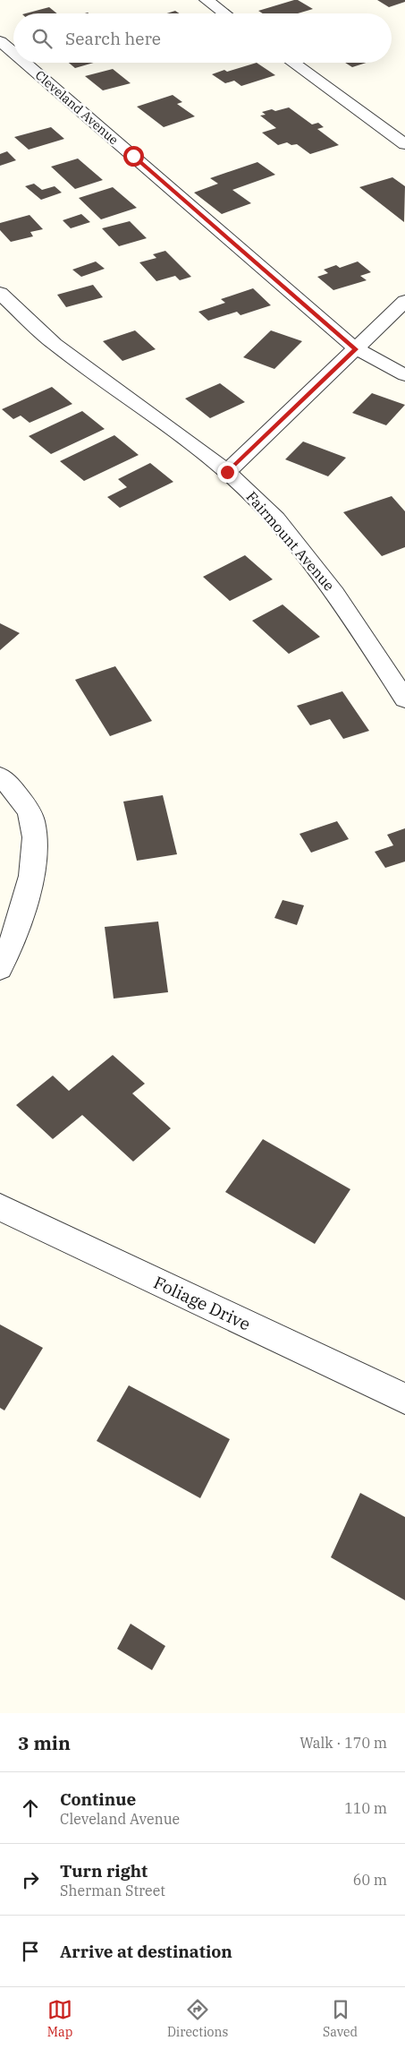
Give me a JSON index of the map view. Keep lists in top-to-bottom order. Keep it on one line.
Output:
{"streets":{"street":["Cleveland Avenue","Fairmount Avenue","Foliage Drive"]},"page":{"search":"Search here","heading":["3 min","Walk · 170 m"],"list":[["Continue","Cleveland Avenue","110 m"],["Turn right","Sherman Street","60 m"],"Arrive at destination"],"nav":["Map","Directions","Saved"]}}
